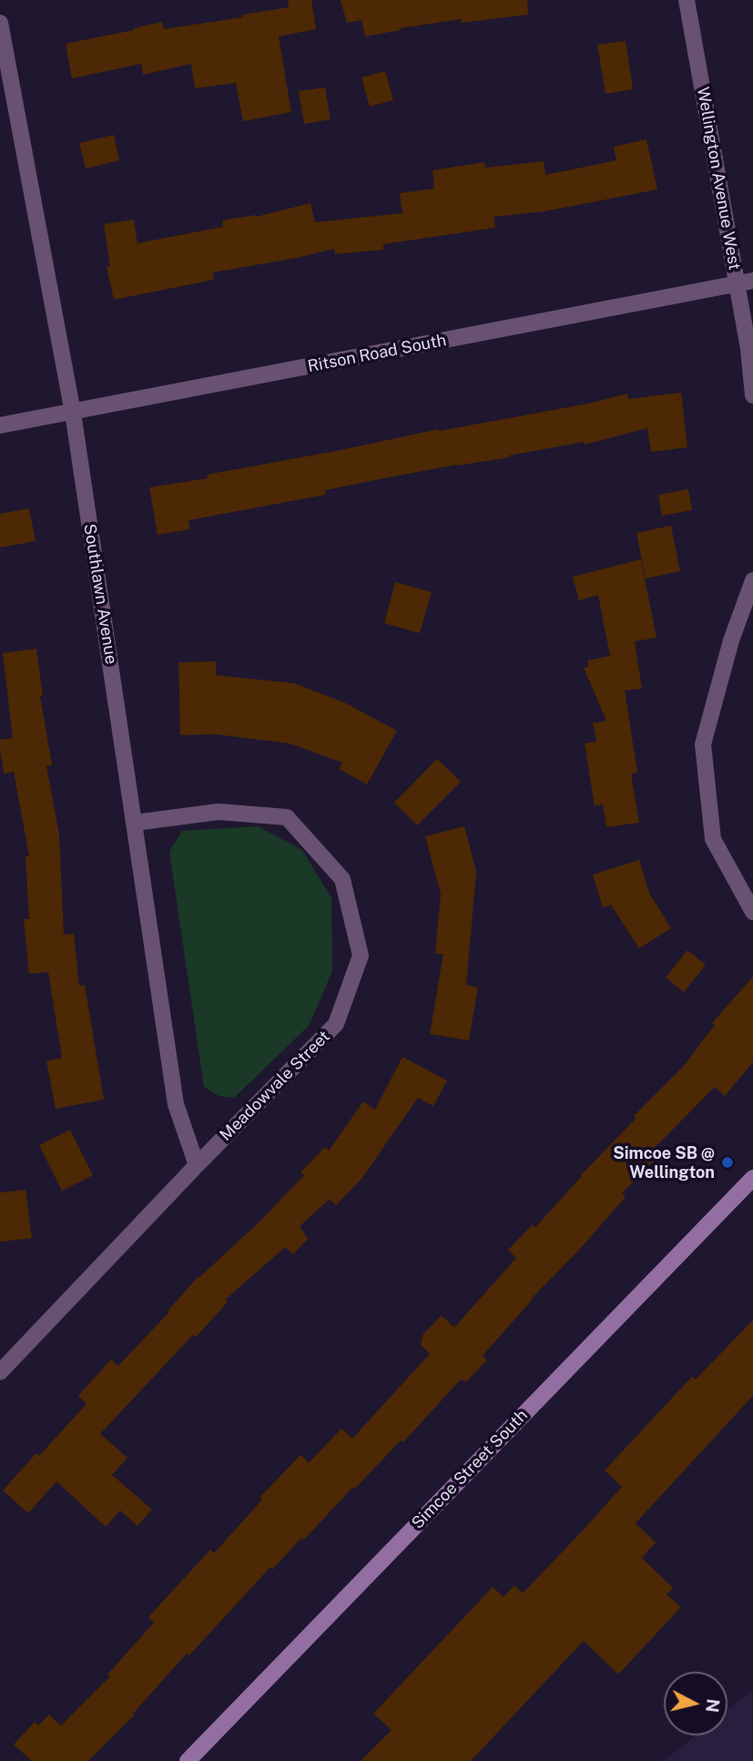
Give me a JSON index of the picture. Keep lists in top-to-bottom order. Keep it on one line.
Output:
{"streets":{"street":["Wellington Avenue West","Ritson Road South","Southlawn Avenue","Meadowvale Street","Simcoe Street South"]},"crossings":[["Wellington Avenue West","Ritson Road South"],["Ritson Road South","Southlawn Avenue"],["Southlawn Avenue","Meadowvale Street"]],"places":["Simcoe SB @ Wellington"],"north":"right"}
